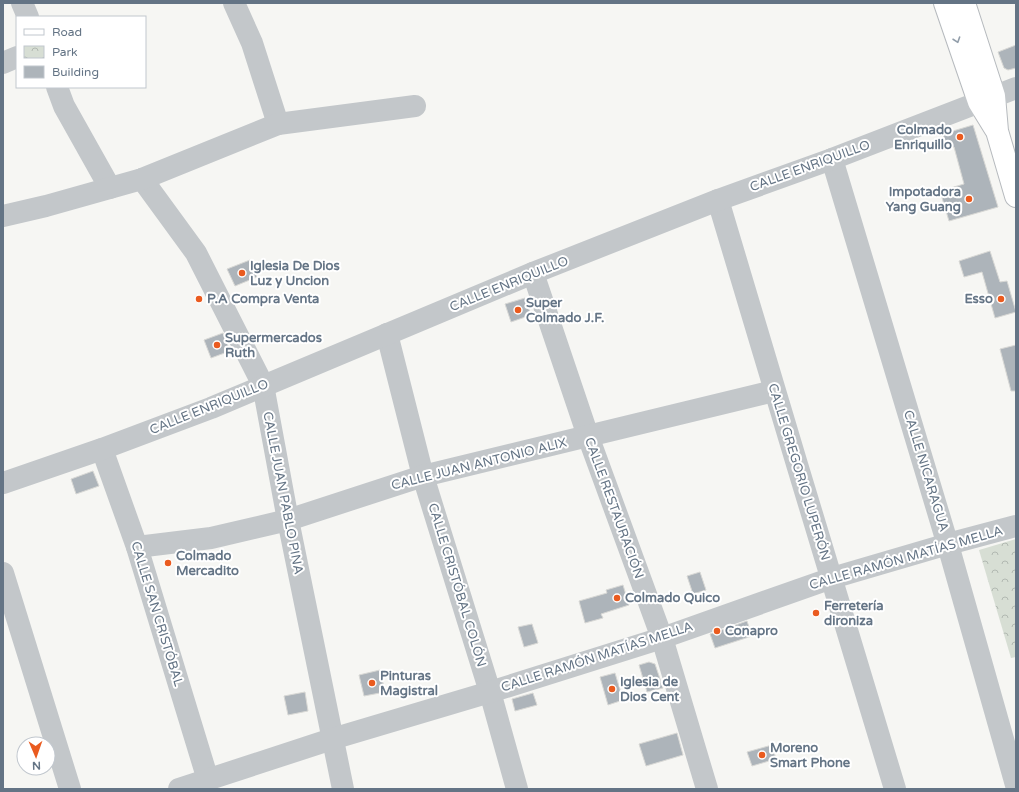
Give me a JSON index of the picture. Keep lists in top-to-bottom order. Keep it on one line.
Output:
{"streets":{"street":["CALLE ENRIQUILLO","CALLE JUAN ANTONIO ALIX","CALLE NICARAGUA","CALLE GREGORIO LUPERÓN","CALLE JUAN PABLO PINA","CALLE RESTAURACIÓN","CALLE RAMÓN MATÍAS MELLA","CALLE CRISTÓBAL COLÓN","CALLE SAN CRISTÓBAL"]},"crossings":[["CALLE ENRIQUILLO","CALLE NICARAGUA"],["CALLE ENRIQUILLO","CALLE GREGORIO LUPERÓN"],["CALLE ENRIQUILLO","CALLE JUAN PABLO PINA"],["CALLE ENRIQUILLO","CALLE RESTAURACIÓN"],["CALLE ENRIQUILLO","CALLE CRISTÓBAL COLÓN"],["CALLE ENRIQUILLO","CALLE SAN CRISTÓBAL"],["CALLE JUAN ANTONIO ALIX","CALLE GREGORIO LUPERÓN"],["CALLE JUAN ANTONIO ALIX","CALLE JUAN PABLO PINA"],["CALLE JUAN ANTONIO ALIX","CALLE RESTAURACIÓN"],["CALLE JUAN ANTONIO ALIX","CALLE CRISTÓBAL COLÓN"],["CALLE JUAN ANTONIO ALIX","CALLE SAN CRISTÓBAL"],["CALLE NICARAGUA","CALLE RAMÓN MATÍAS MELLA"],["CALLE GREGORIO LUPERÓN","CALLE RAMÓN MATÍAS MELLA"],["CALLE JUAN PABLO PINA","CALLE RAMÓN MATÍAS MELLA"],["CALLE RESTAURACIÓN","CALLE RAMÓN MATÍAS MELLA"],["CALLE RAMÓN MATÍAS MELLA","CALLE CRISTÓBAL COLÓN"],["CALLE RAMÓN MATÍAS MELLA","CALLE SAN CRISTÓBAL"]],"places":["Colmado Enriquillo","Impotadora Yang Guang","Iglesia De Dios Luz y Uncion","P.A Compra Venta","Esso","Super Colmado J.F.","Supermercados Ruth","Colmado Mercadito","Colmado Quico","Ferretería dironiza","Conapro","Pinturas Magistral","Iglesia de Dios Cent","Moreno Smart Phone"],"legend":["Road","Park","Building"],"north":"bottom"}
